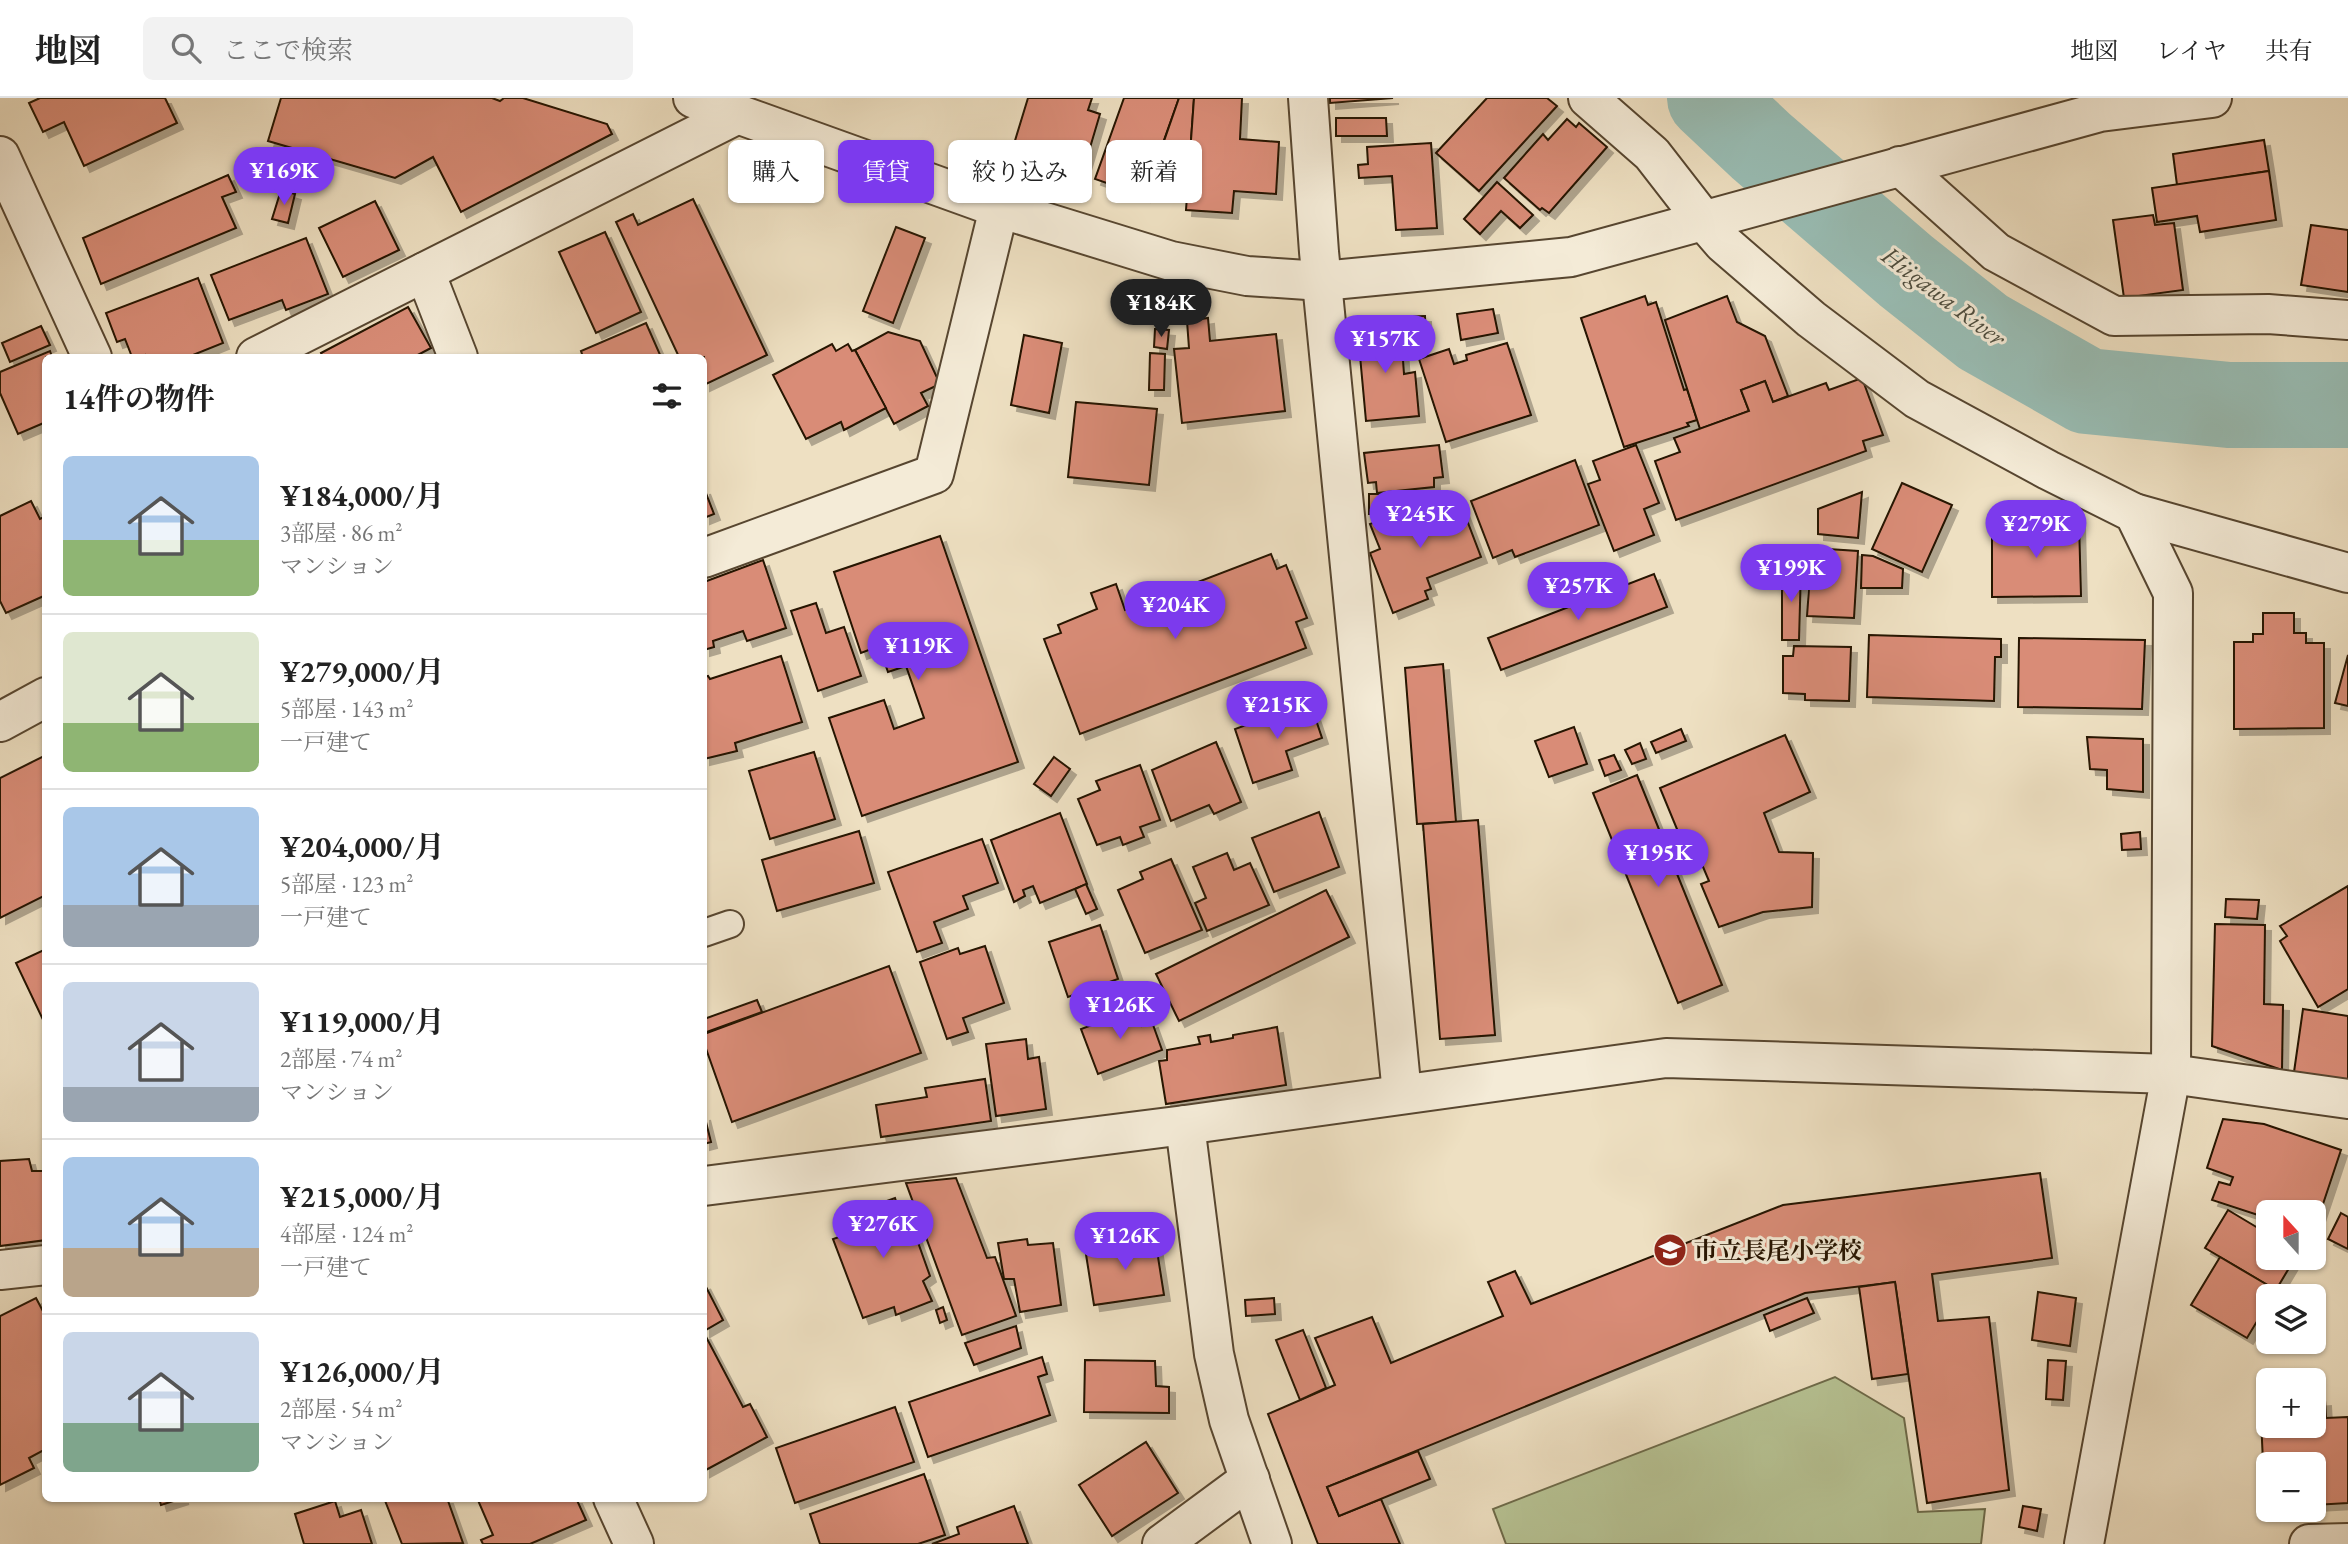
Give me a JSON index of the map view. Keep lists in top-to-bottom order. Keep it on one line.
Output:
{"water":["Hiigawa River"],"places":{"school or university":["市立長尾小学校"]},"north":"top","page":{"header":"地図","search":"ここで検索","nav":["地図","レイヤ","共有"],"chip":["購入","賃貸","絞り込み","新着"],"price":["¥169K","¥184K","¥157K","¥245K","¥279K","¥199K","¥257K","¥204K","¥119K","¥215K","¥195K","¥126K","¥276K","¥126K"],"heading":"14件の物件","list":[{"name":"¥184,000/月","note":"3部屋 · 86 m² · マンション"},{"name":"¥279,000/月","note":"5部屋 · 143 m² · 一戸建て"},{"name":"¥204,000/月","note":"5部屋 · 123 m² · 一戸建て"},{"name":"¥119,000/月","note":"2部屋 · 74 m² · マンション"},{"name":"¥215,000/月","note":"4部屋 · 124 m² · 一戸建て"},{"name":"¥126,000/月","note":"2部屋 · 54 m² · マンション"}],"map_buttons":["+","−"]}}
